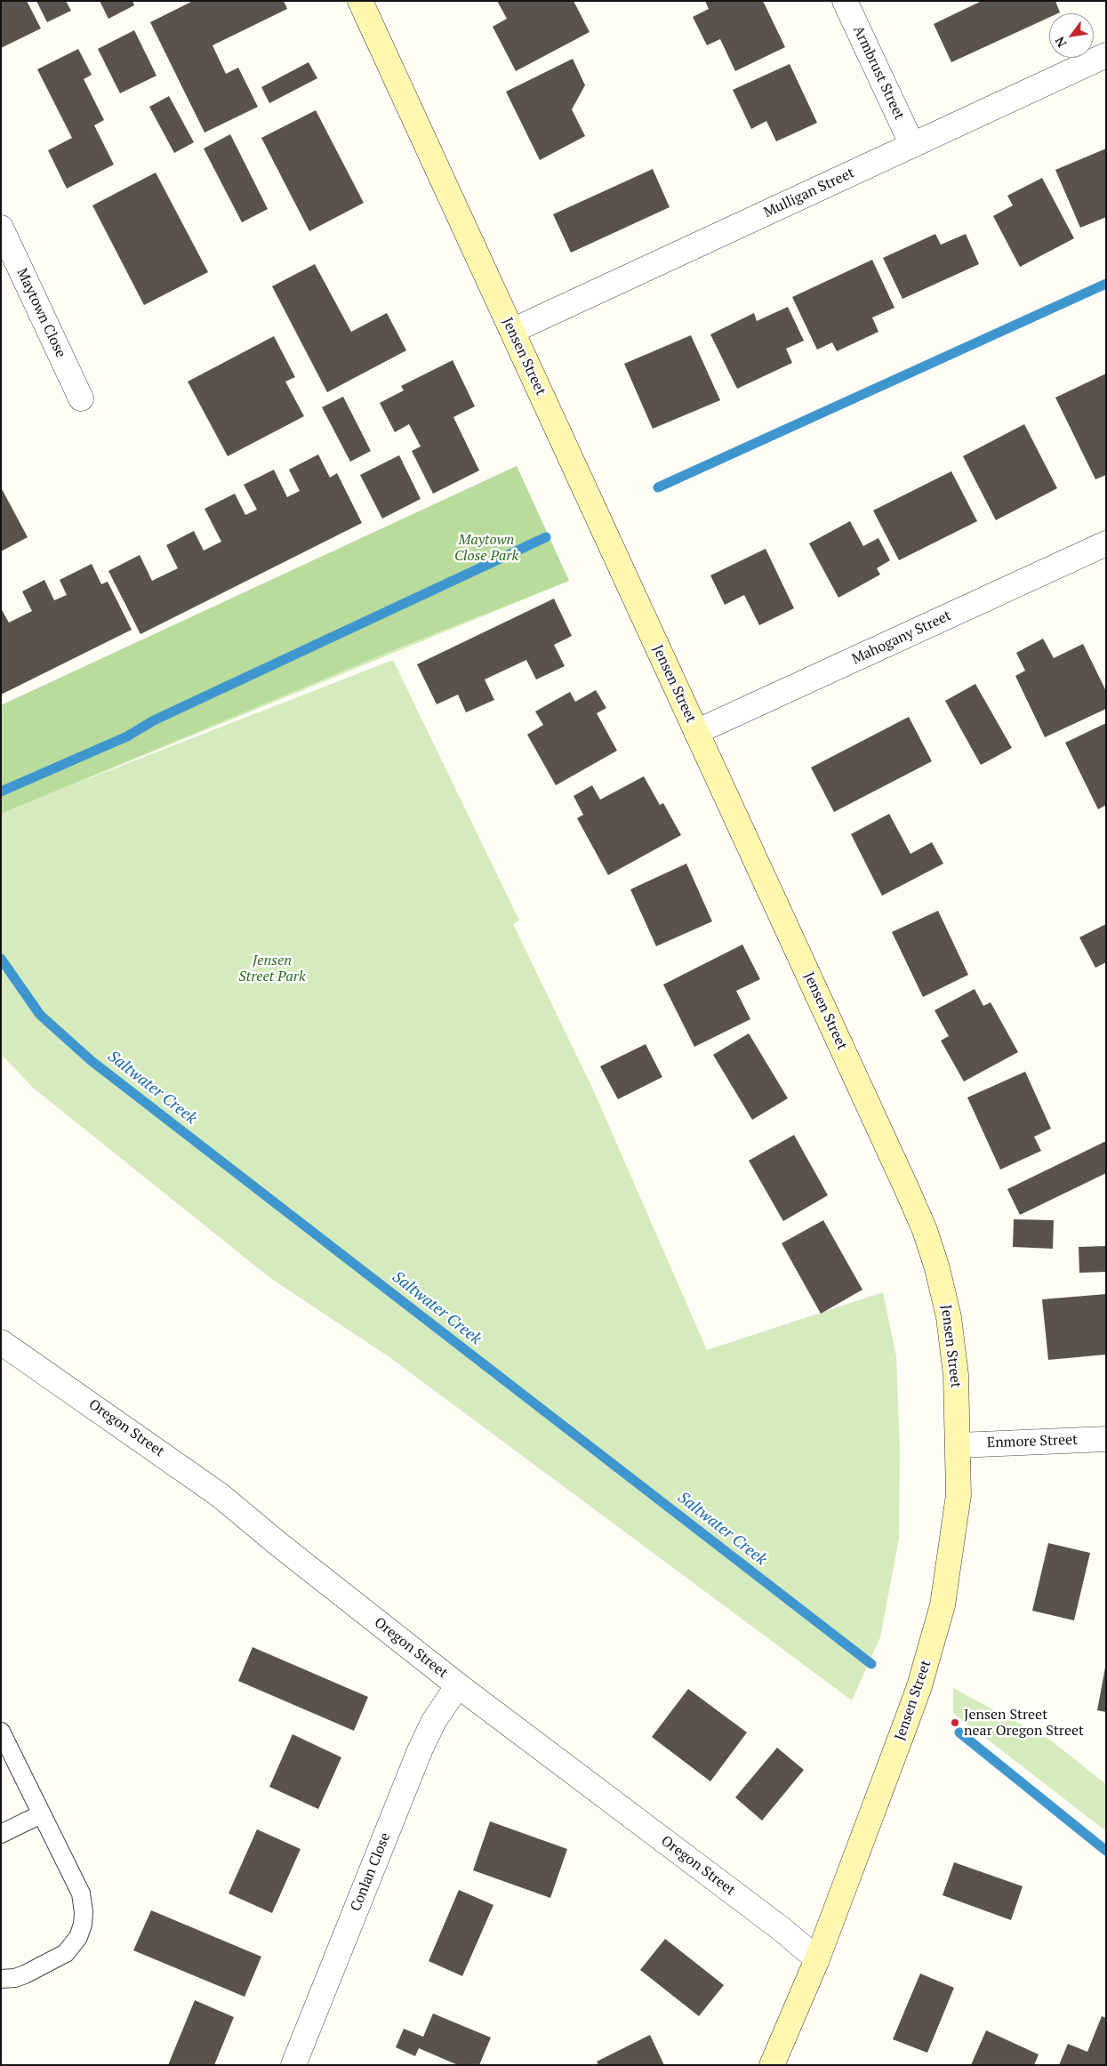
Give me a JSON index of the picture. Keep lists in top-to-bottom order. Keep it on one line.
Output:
{"streets":{"street":["Armbrust Street","Mulligan Street","Maytown Close","Jensen Street","Mahogany Street","Oregon Street","Enmore Street","Conlan Close"]},"crossings":[["Armbrust Street","Mulligan Street"],["Mulligan Street","Jensen Street"],["Jensen Street","Mahogany Street"],["Jensen Street","Oregon Street"],["Jensen Street","Enmore Street"],["Oregon Street","Conlan Close"]],"water":["Saltwater Creek"],"parks":["Maytown Close Park","Jensen Street Park"],"places":["Jensen Street near Oregon Street"],"north":"bottom left"}
